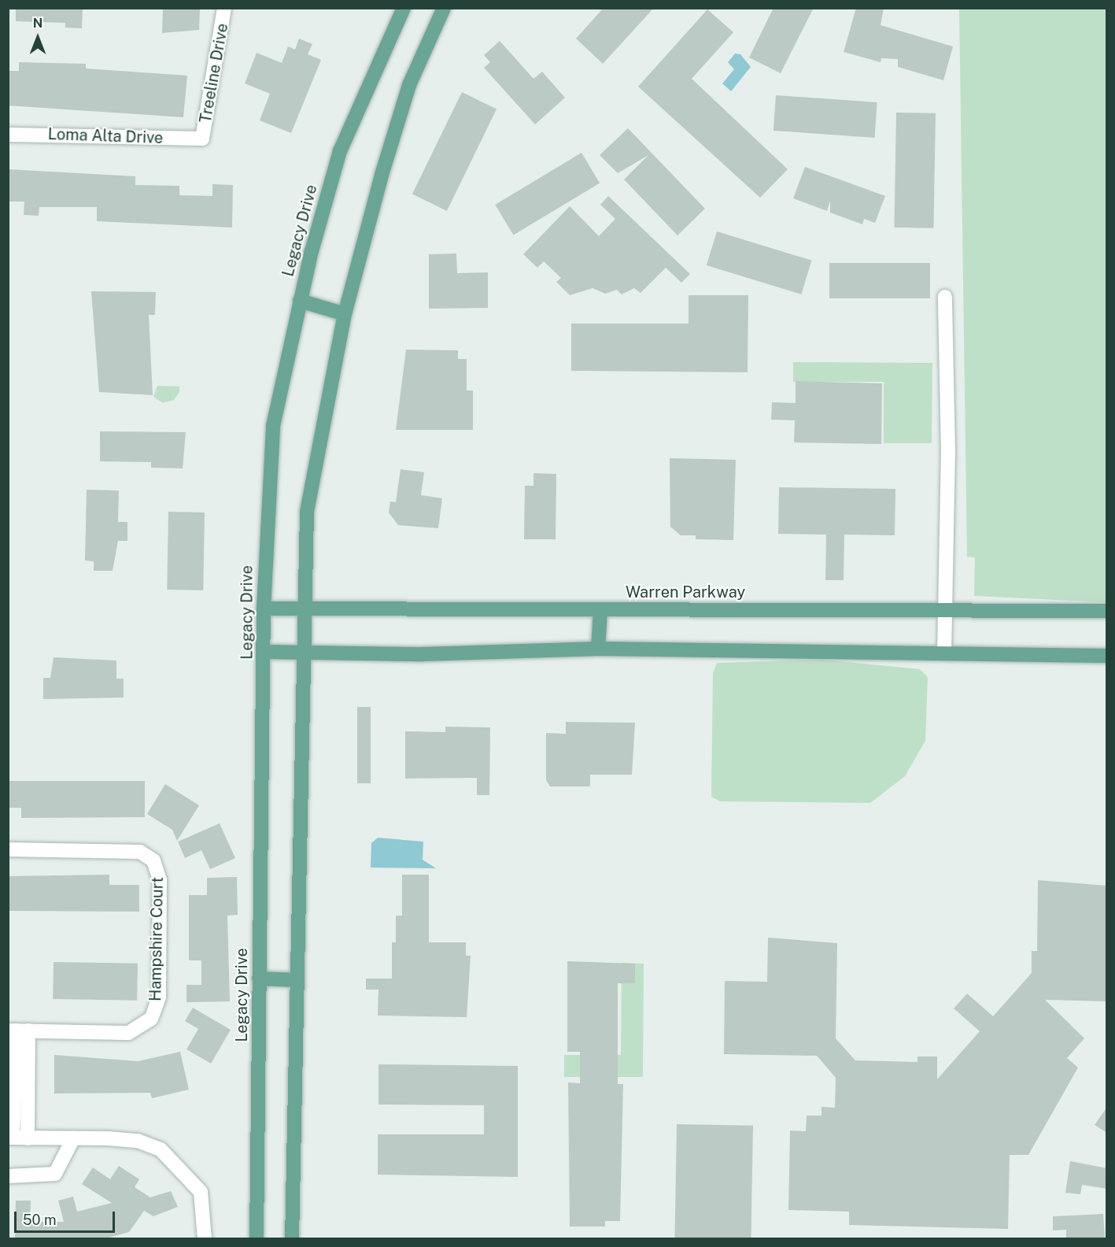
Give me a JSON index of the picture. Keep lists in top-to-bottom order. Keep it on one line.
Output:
{"streets":{"main road":["Legacy Drive","Warren Parkway"],"street":["Treeline Drive","Loma Alta Drive","Hampshire Court"]},"crossings":[["Treeline Drive","Loma Alta Drive"],["Legacy Drive","Warren Parkway"]],"scale_bar":"50 m","north":"top"}
